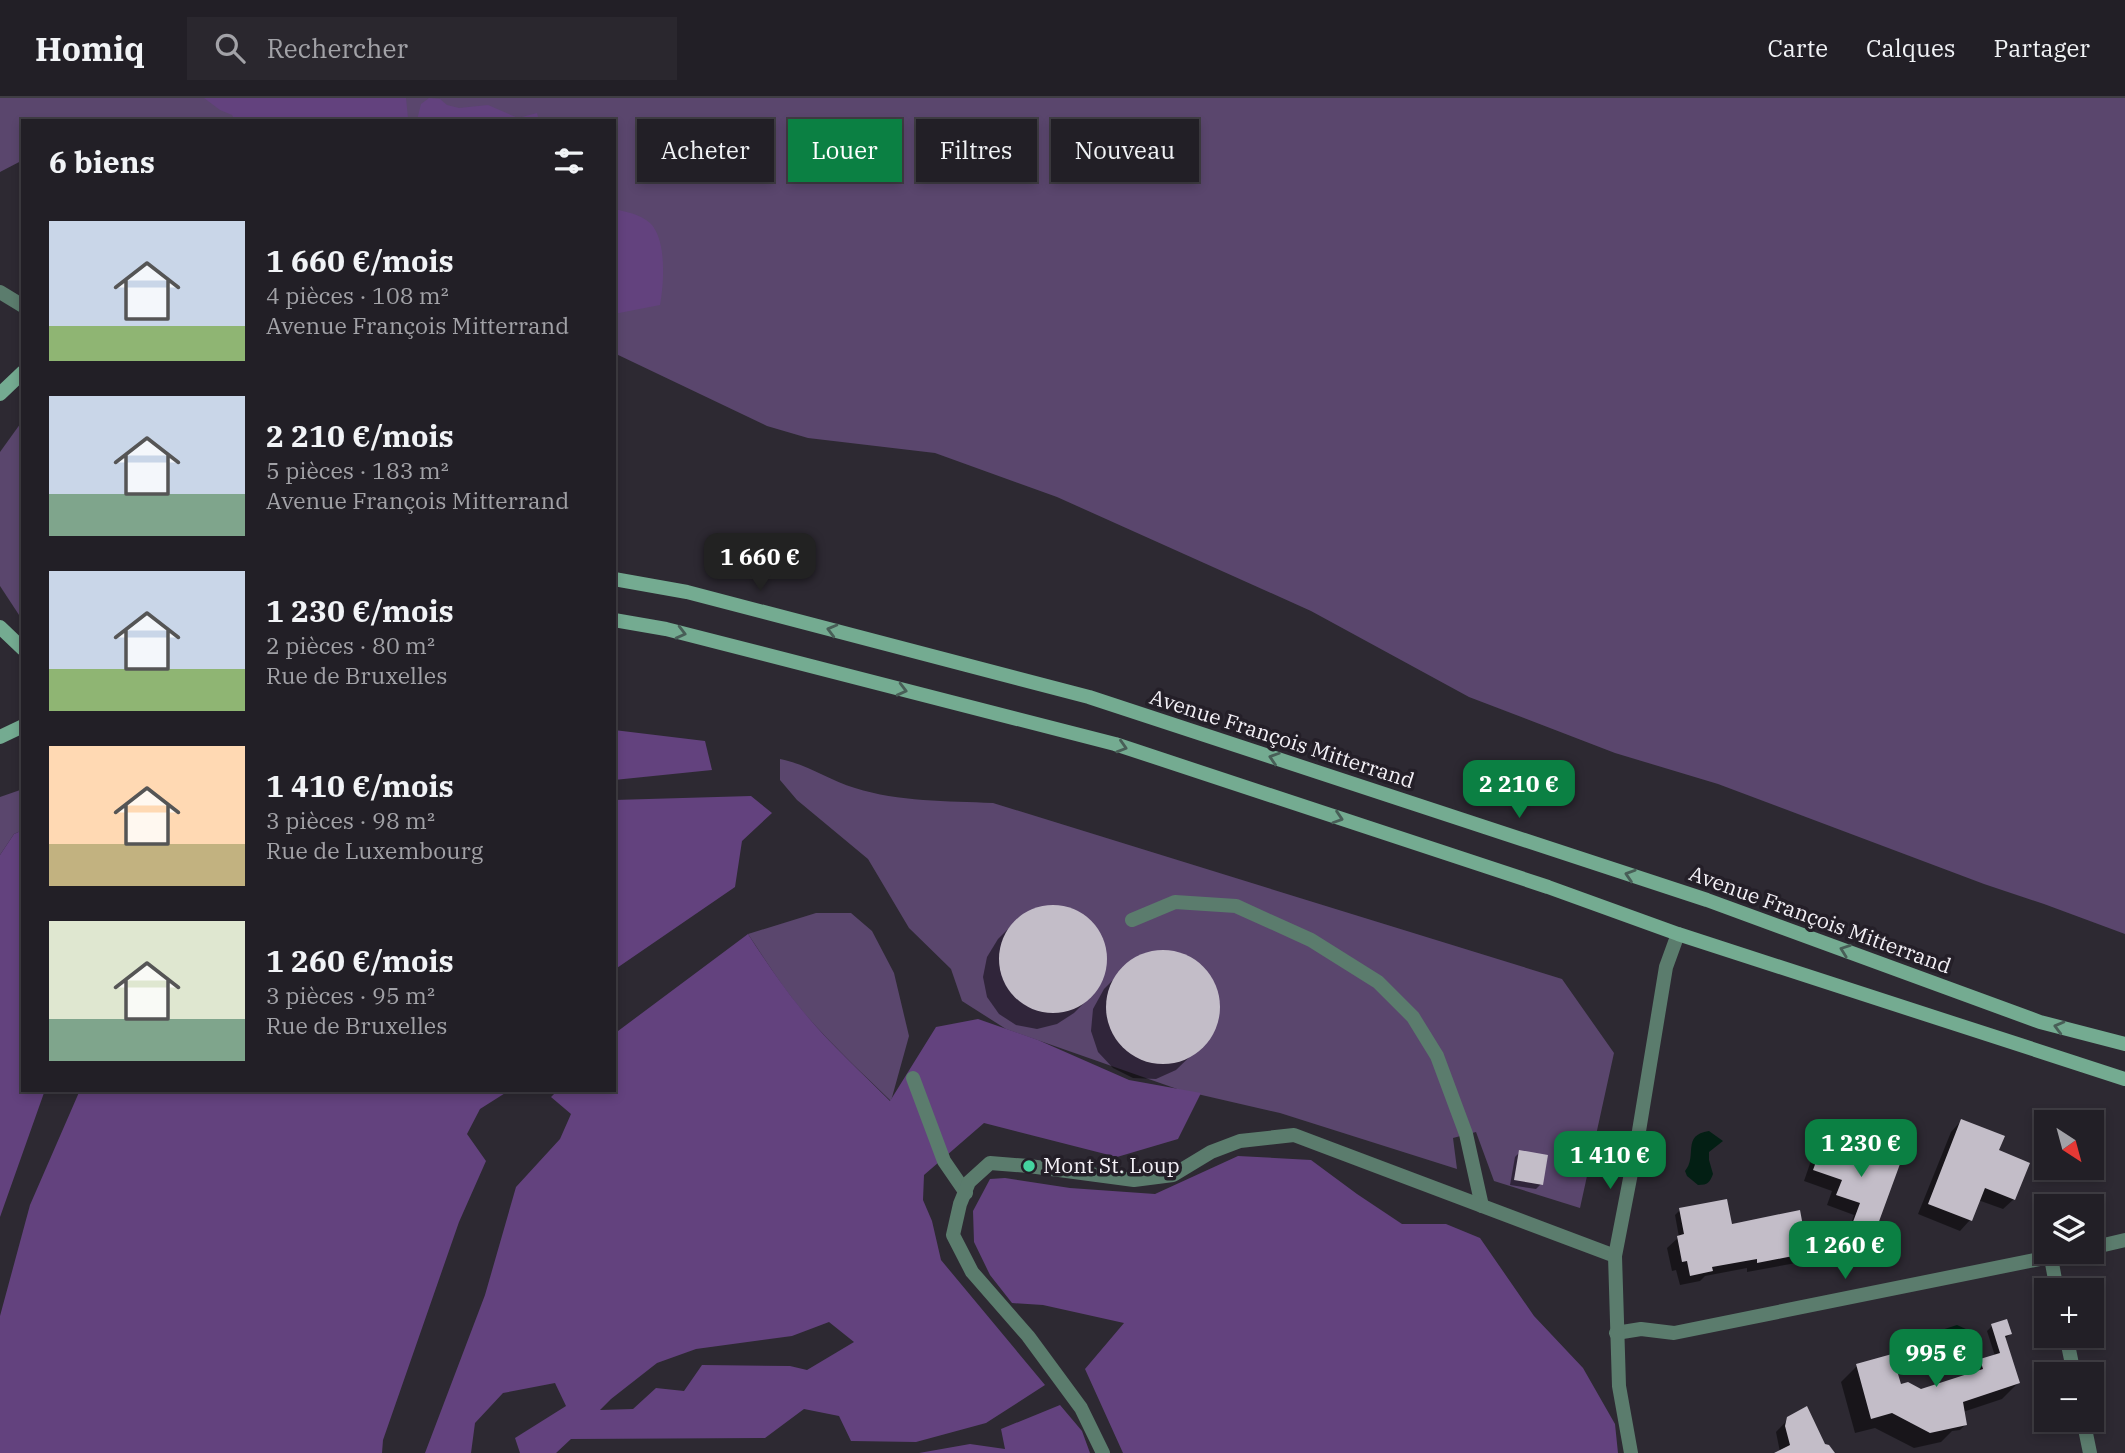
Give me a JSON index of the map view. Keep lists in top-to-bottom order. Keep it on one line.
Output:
{"streets":{"main road":["Avenue François Mitterrand"]},"places":["Mont St. Loup"],"north":"bottom right","page":{"header":"Homiq","search":"Rechercher","nav":["Carte","Calques","Partager"],"chip":["Acheter","Louer","Filtres","Nouveau"],"heading":"6 biens","list":[{"name":"1 660 €/mois","note":"4 pièces · 108 m² · Avenue François Mitterrand"},{"name":"2 210 €/mois","note":"5 pièces · 183 m² · Avenue François Mitterrand"},{"name":"1 230 €/mois","note":"2 pièces · 80 m² · Rue de Bruxelles"},{"name":"1 410 €/mois","note":"3 pièces · 98 m² · Rue de Luxembourg"},{"name":"1 260 €/mois","note":"3 pièces · 95 m² · Rue de Bruxelles"}],"price":["1 660 €","2 210 €","1 230 €","1 410 €","1 260 €","995 €"],"map_buttons":["+","−"]}}
